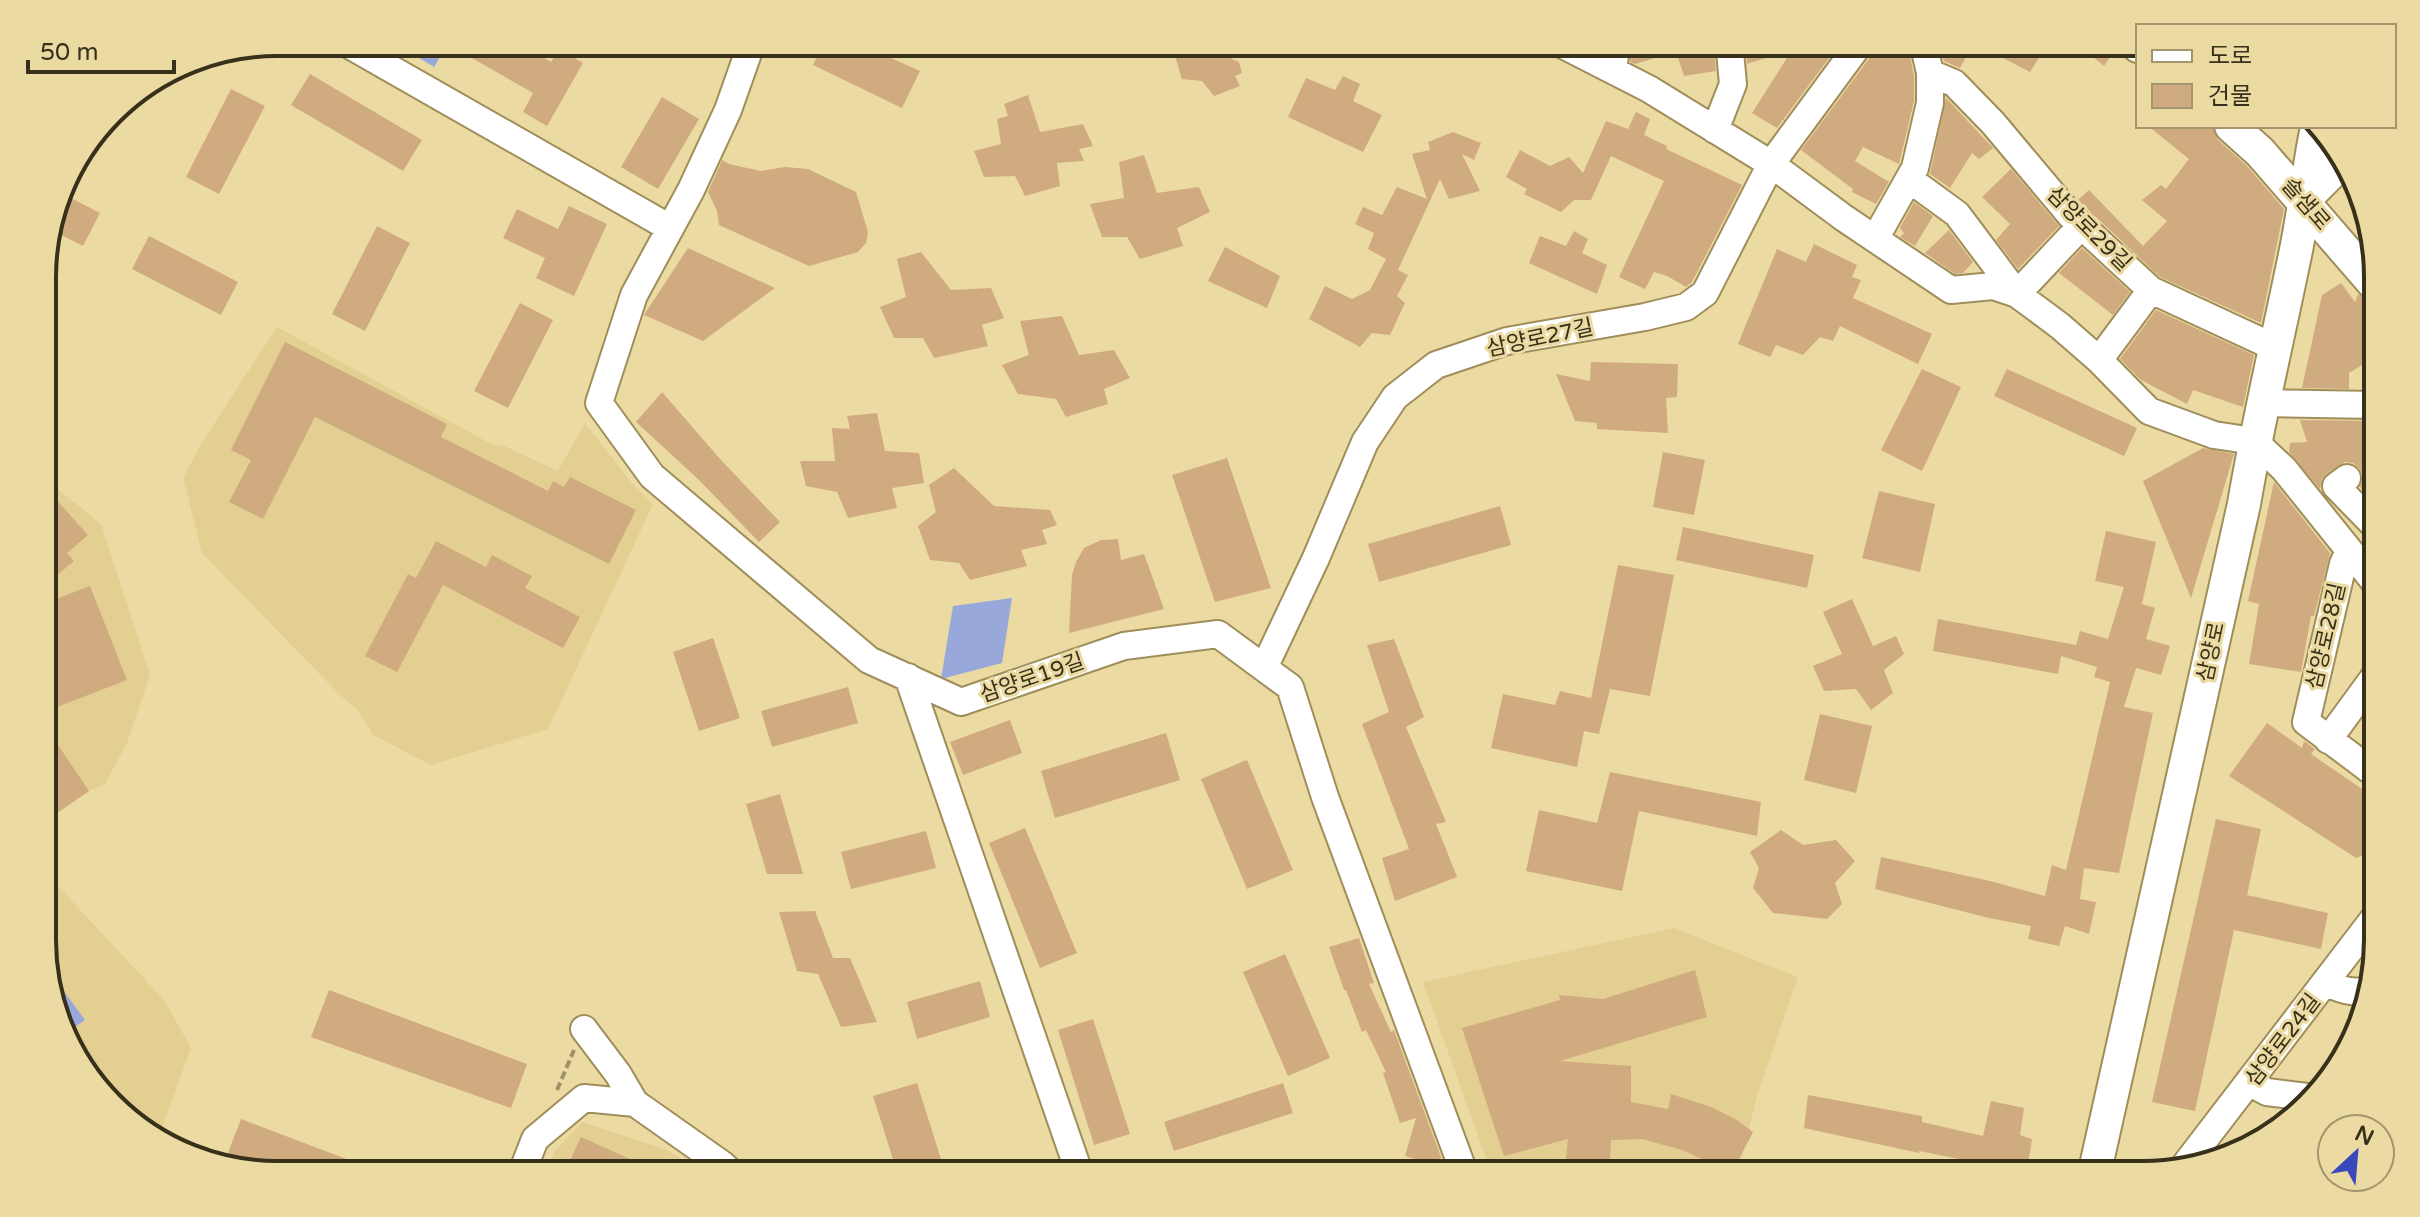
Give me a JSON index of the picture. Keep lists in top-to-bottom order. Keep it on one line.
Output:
{"streets":{"main road":["솔샘로","삼양로"],"street":["삼양로29길","삼양로27길","삼양로28길","삼양로19길","삼양로24길"]},"crossings":[["솔샘로","삼양로"],["삼양로29길","삼양로"],["삼양로27길","삼양로19길"],["삼양로28길","삼양로"]],"legend":["도로","건물"],"scale_bar":"50 m","north":"top right"}
